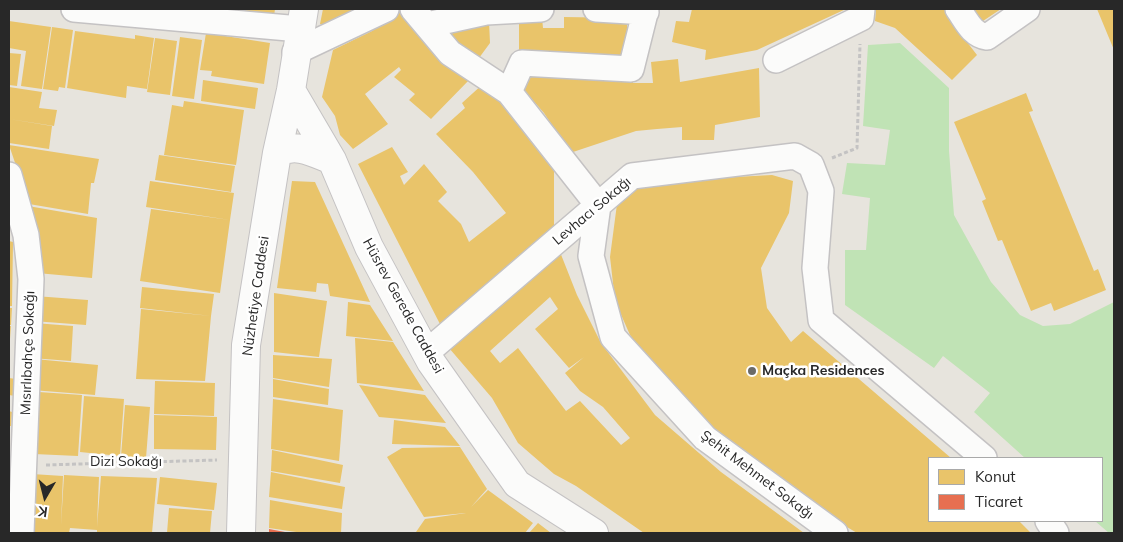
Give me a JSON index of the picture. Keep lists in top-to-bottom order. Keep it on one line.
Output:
{"streets":{"street":["Levhacı Sokağı","Nüzhetiye Caddesi","Hüsrev Gerede Caddesi","Mısırlıbahçe Sokağı","Şehit Mehmet Sokağı"],"path":["Dizi Sokağı"]},"crossings":[["Levhacı Sokağı","Hüsrev Gerede Caddesi"],["Levhacı Sokağı","Şehit Mehmet Sokağı"],["Nüzhetiye Caddesi","Hüsrev Gerede Caddesi"],["Nüzhetiye Caddesi","Dizi Sokağı"],["Mısırlıbahçe Sokağı","Dizi Sokağı"]],"places":["Maçka Residences"],"legend":["Konut","Ticaret"],"north":"bottom"}
